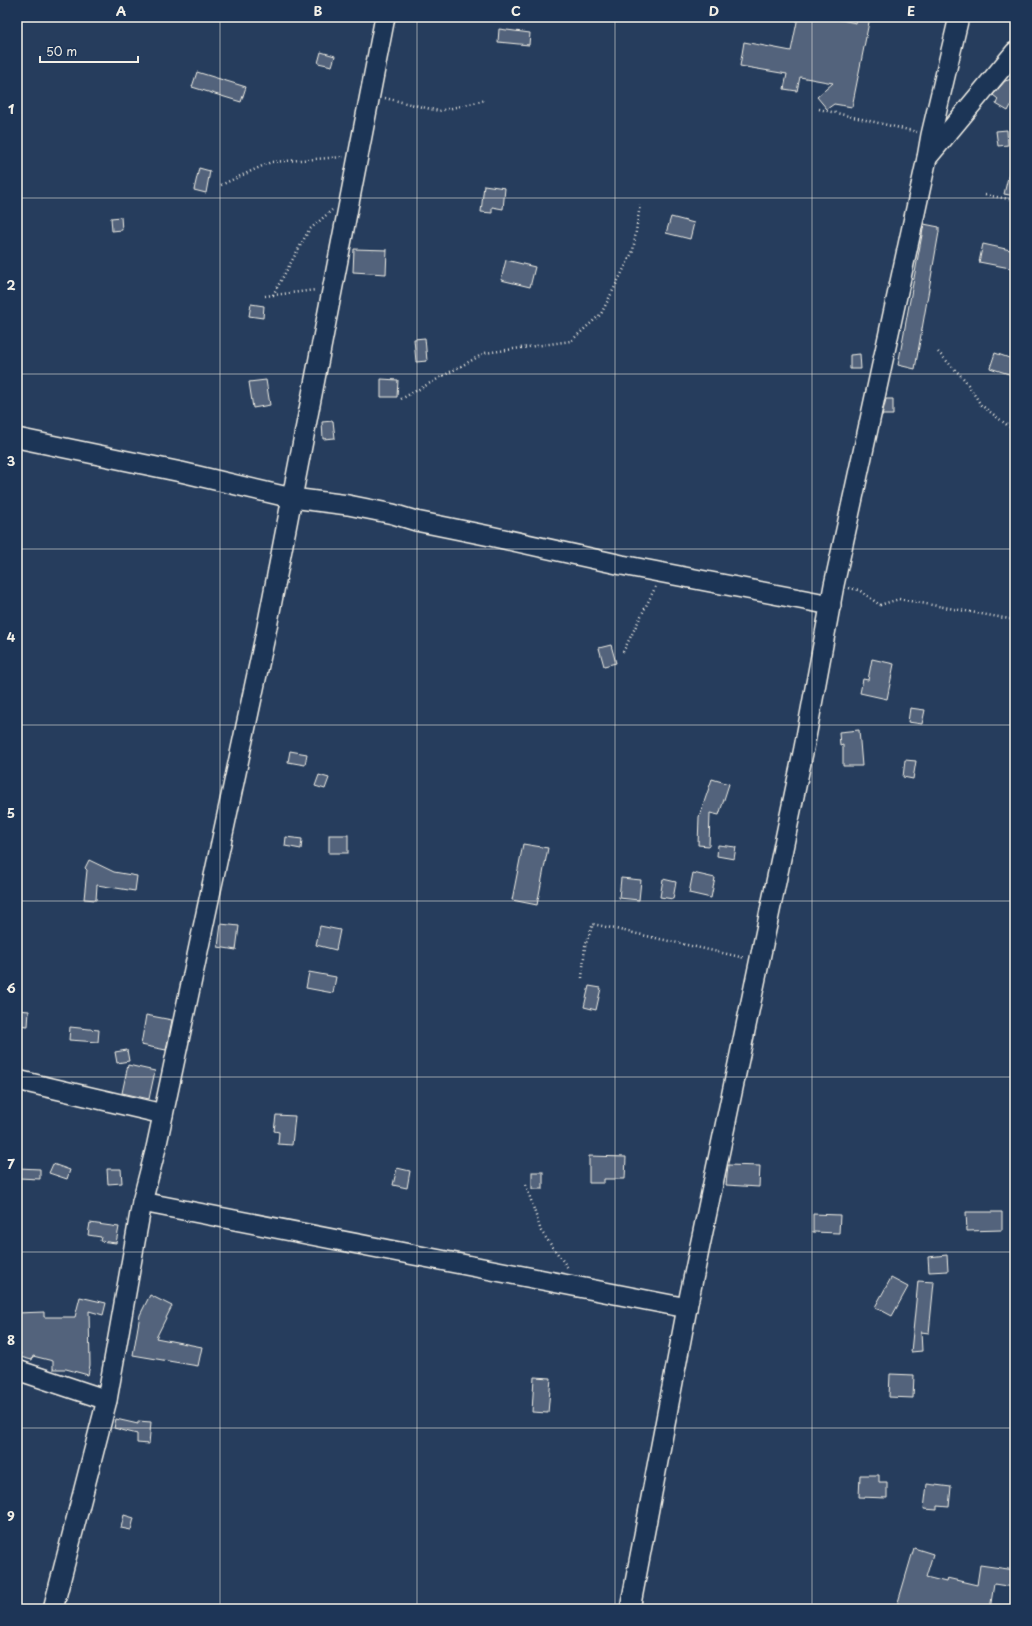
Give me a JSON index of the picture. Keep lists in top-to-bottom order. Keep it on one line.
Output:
{"scale_bar":"50 m","grid":{"columns":["A","B","C","D","E"],"rows":["1","2","3","4","5","6","7","8","9"]}}
